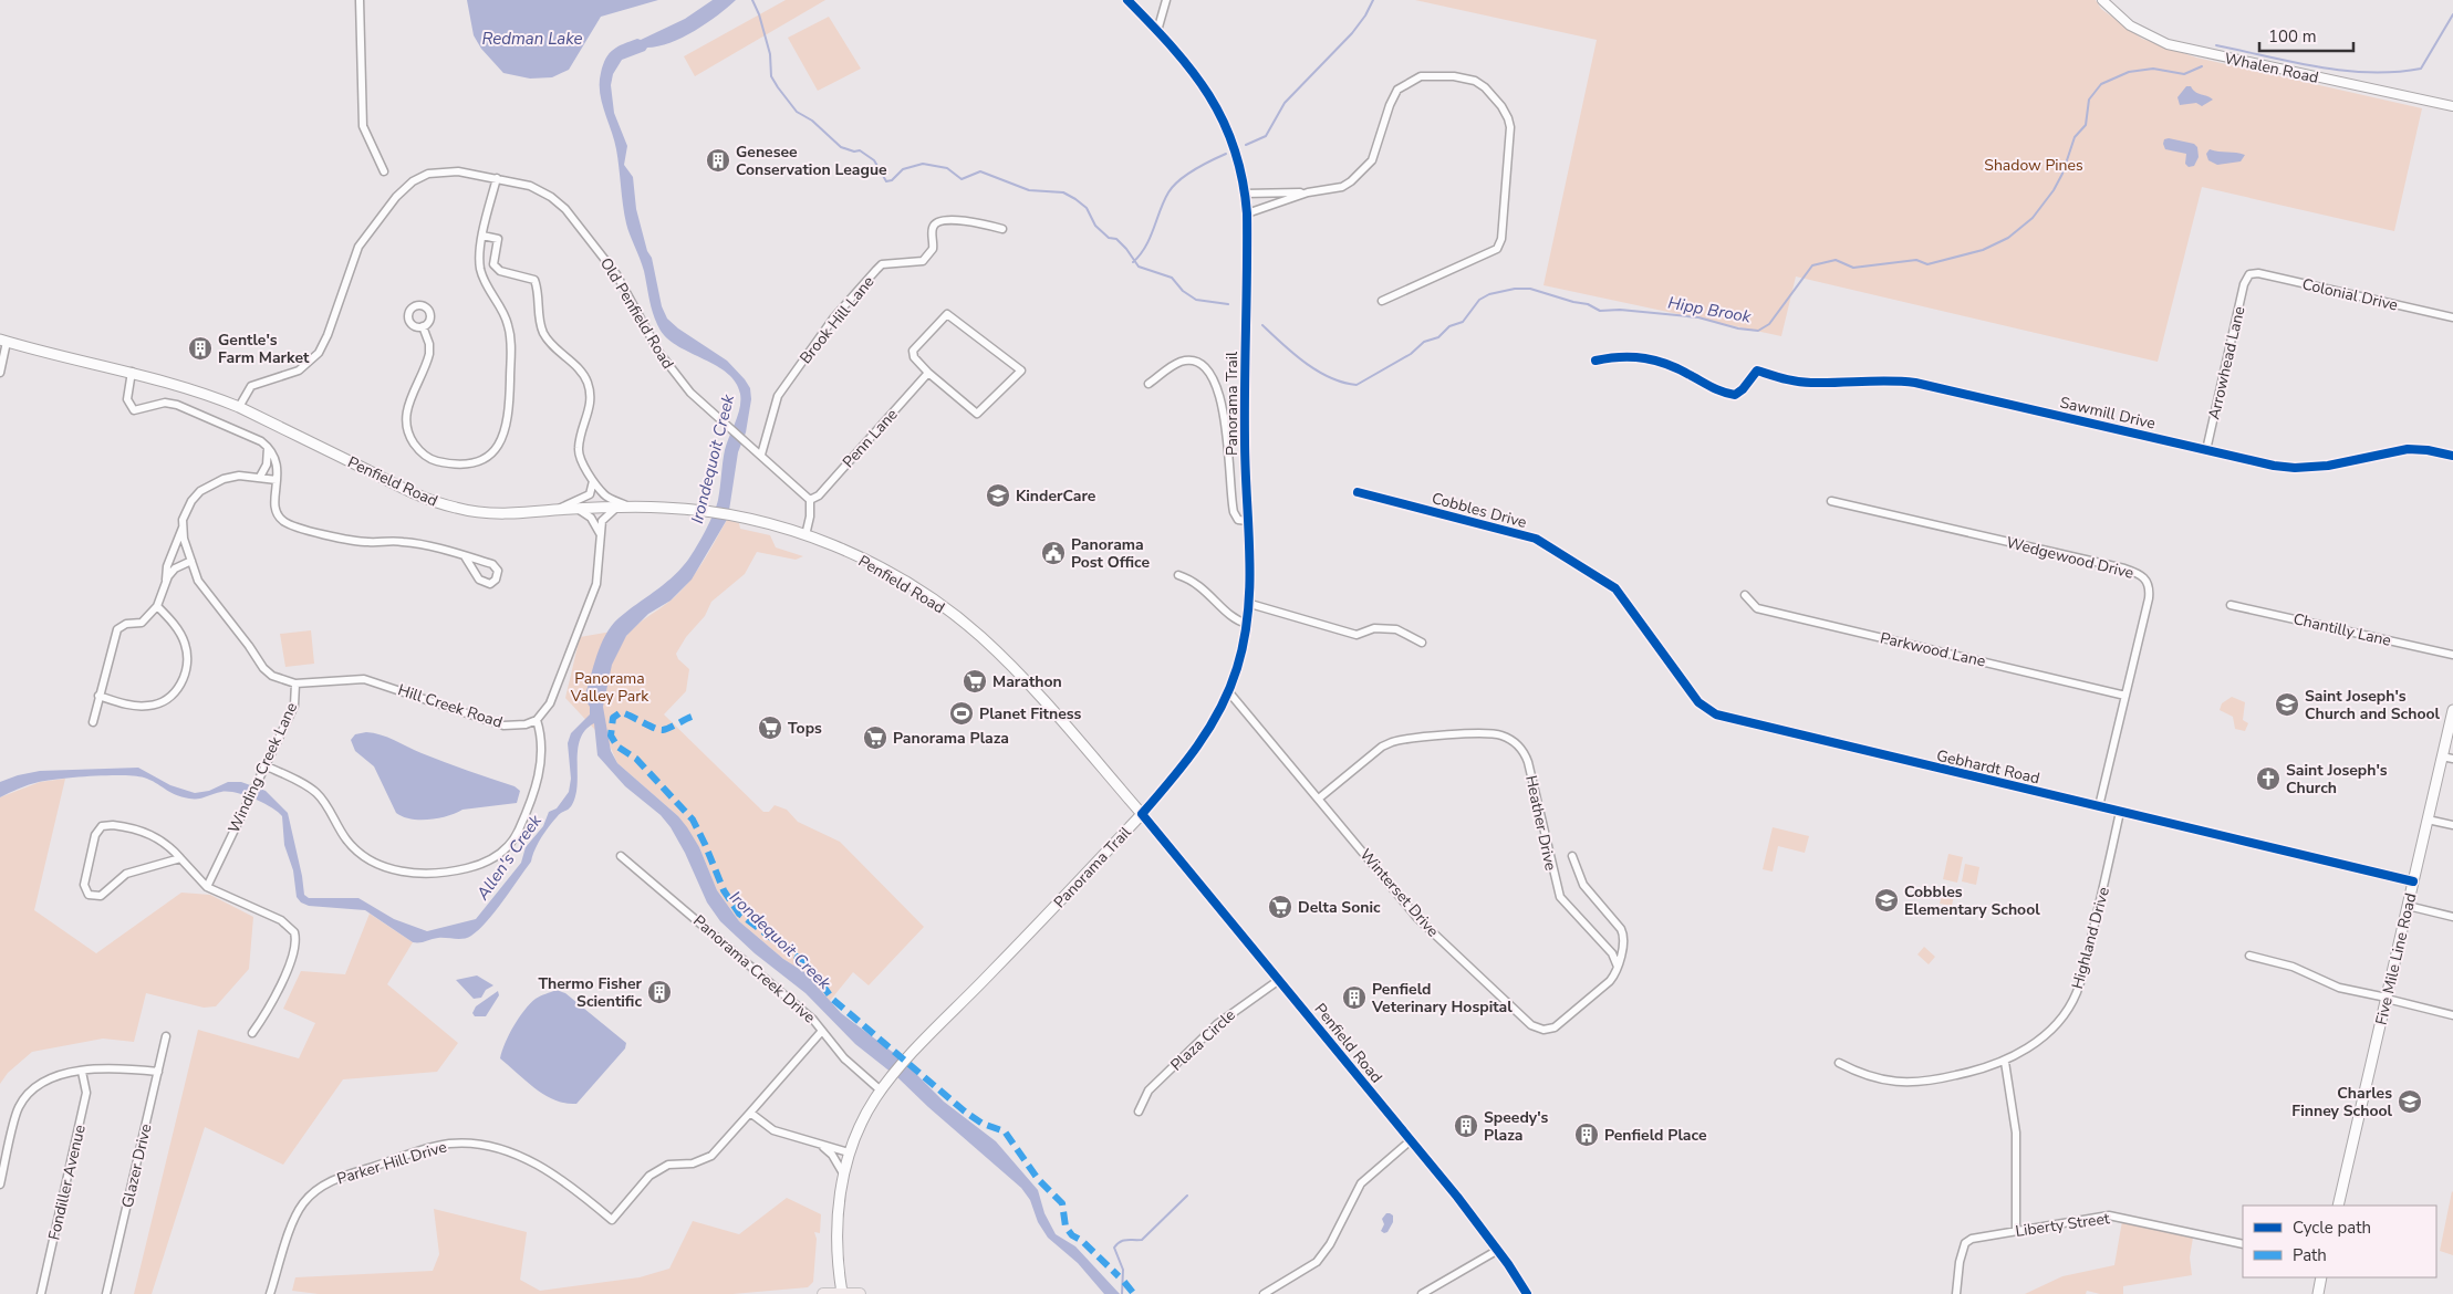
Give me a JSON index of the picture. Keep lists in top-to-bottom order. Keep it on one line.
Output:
{"streets":{"main road":["Panorama Trail","Penfield Road","Five Mile Line Road"],"street":["Whalen Road","Colonial Drive","Old Penfield Road","Brook Hill Lane","Arrowhead Lane","Sawmill Drive","Penn Lane","Cobbles Drive","Wedgewood Drive","Chantilly Lane","Parkwood Lane","Hill Creek Road","Gebhardt Road","Winding Creek Lane","Heather Drive","Winterset Drive","Highland Drive","Panorama Creek Drive","Plaza Circle","Parker Hill Drive","Glazer Drive","Fondiller Avenue","Liberty Street"]},"crossings":[["Colonial Drive","Arrowhead Lane"],["Old Penfield Road","Brook Hill Lane"],["Old Penfield Road","Penn Lane"],["Old Penfield Road","Penfield Road"],["Arrowhead Lane","Sawmill Drive"],["Panorama Trail","Penfield Road"],["Panorama Trail","Winterset Drive"],["Panorama Trail","Panorama Creek Drive"],["Penfield Road","Plaza Circle"],["Cobbles Drive","Gebhardt Road"],["Wedgewood Drive","Parkwood Lane"],["Wedgewood Drive","Gebhardt Road"],["Hill Creek Road","Winding Creek Lane"],["Gebhardt Road","Highland Drive"],["Gebhardt Road","Five Mile Line Road"],["Heather Drive","Winterset Drive"],["Panorama Creek Drive","Parker Hill Drive"]],"water":["Redman Lake","Hipp Brook","Irondequoit Creek","Allen's Creek"],"parks":["Shadow Pines","Panorama Valley Park"],"places":{"building":["Genesee Conservation League","Gentle's Farm Market","Thermo Fisher Scientific","Penfield Veterinary Hospital","Speedy's Plaza","Penfield Place"],"school or university":["KinderCare","Saint Joseph's Church and School","Cobbles Elementary School","Charles Finney School"],"public building":["Panorama Post Office"],"supermarket":["Marathon","Tops","Panorama Plaza","Delta Sonic"],"sports":["Planet Fitness"],"church":["Saint Joseph's Church"]},"legend":["Cycle path","Path"],"scale_bar":"100 m"}
